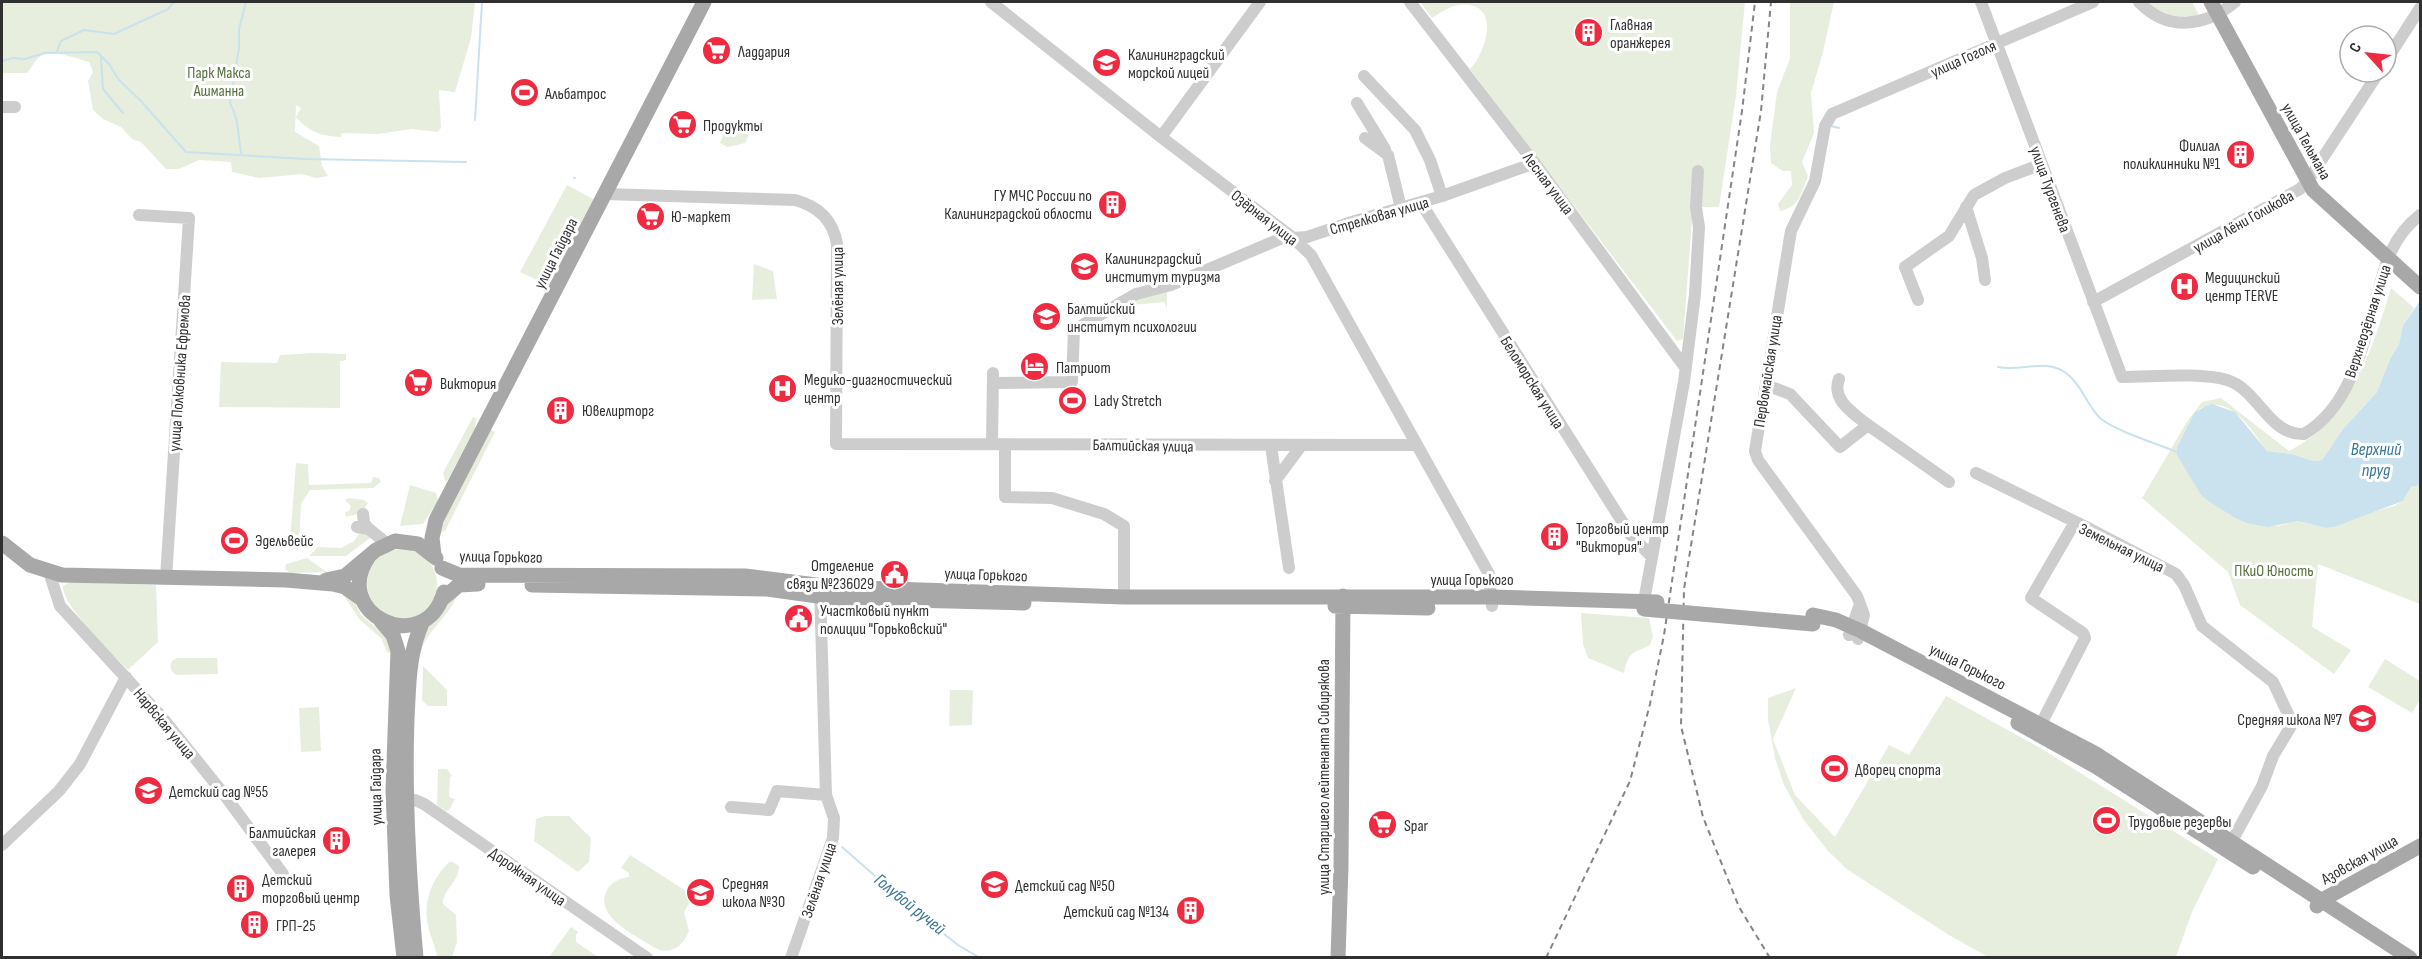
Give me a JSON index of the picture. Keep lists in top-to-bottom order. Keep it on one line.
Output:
{"streets":{"main road":["улица Тельмана","улица Гайдара","улица Горького","улица Старшего лейтенанта Сибирякова","Азовская улица"],"street":["улица Гоголя","Лесная улица","улица Тургенева","Стрелковая улица","Озёрная улица","улица Лёни Голикова","Зелёная улица","Верхнеозёрная улица","Первомайская улица","улица Полковника Ефремова","Беломорская улица","Балтийская улица","Земельная улица","Нарвская улица","Дорожная улица"]},"crossings":[["улица Гоголя","улица Тургенева"],["улица Гоголя","Первомайская улица"],["улица Тельмана","улица Лёни Голикова"],["улица Тельмана","Верхнеозёрная улица"],["Лесная улица","Стрелковая улица"],["улица Тургенева","улица Лёни Голикова"],["улица Тургенева","Верхнеозёрная улица"],["Стрелковая улица","Озёрная улица"],["Стрелковая улица","Беломорская улица"],["Стрелковая улица","Балтийская улица"],["Озёрная улица","Балтийская улица"],["Озёрная улица","улица Горького"],["улица Гайдара","Зелёная улица"],["улица Гайдара","улица Горького"],["улица Гайдара","Дорожная улица"],["Зелёная улица","Балтийская улица"],["Зелёная улица","улица Горького"],["Первомайская улица","улица Горького"],["Земельная улица","улица Горького"],["улица Горького","улица Старшего лейтенанта Сибирякова"],["улица Горького","Азовская улица"]],"water":["Верхний пруд","Голубой ручей"],"parks":["Парк Макса Ашманна","ПКиО Юность"],"places":{"building":["Главная оранжерея","Филиал поликлинники №1","ГУ МЧС России по Калининградской облости","Ювелирторг","Торговый центр \"Виктория\"","Балтийская галерея","Детский торговый центр","Детский сад №134","ГРП-25"],"supermarket":["Ладдария","Продукты","Ю-маркет","Виктория","Spar"],"school or university":["Калининградский морской лицей","Калининградский институт туризма","Балтийский институт психологии","Средняя школа №7","Детский сад №55","Детский сад №50","Средняя школа №30"],"sports":["Альбатрос","Lady Stretch","Эдельвейс","Дворец спорта","Трудовые резервы"],"hospital":["Медицинский центр TERVE","Медико-диагностический центр"],"hotel":["Патриот"],"public building":["Отделение связи №236029","Участковый пункт полиции \"Горьковский\""]},"north":"top left"}
